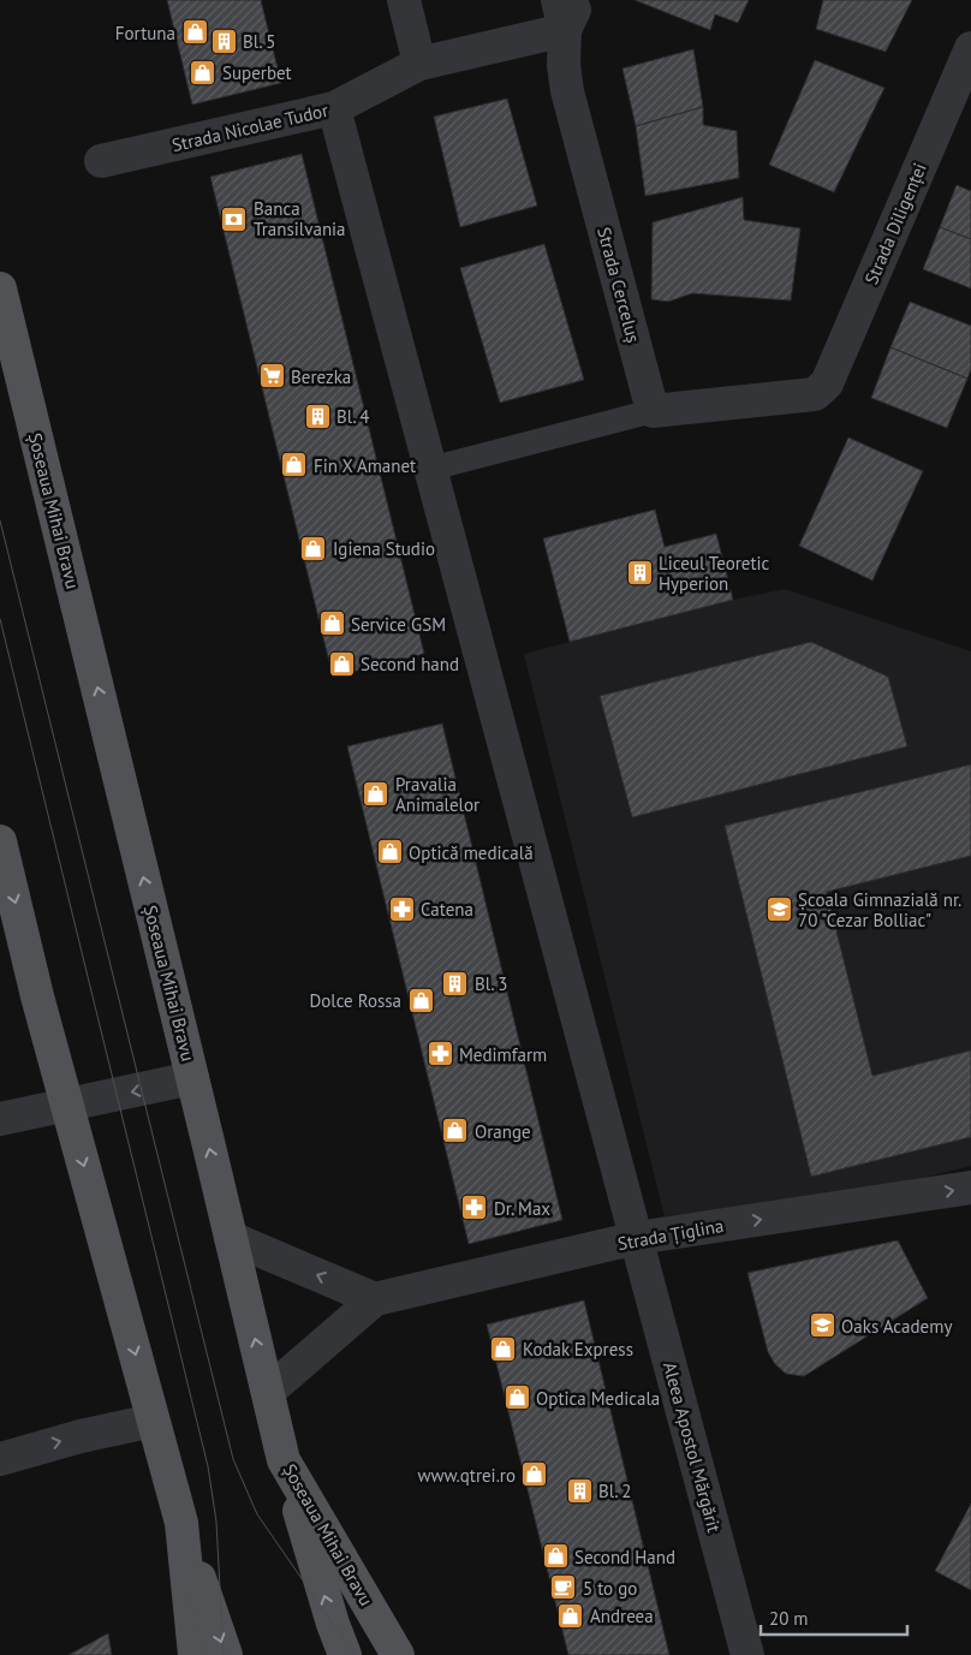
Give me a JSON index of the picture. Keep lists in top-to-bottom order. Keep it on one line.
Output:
{"streets":{"main road":["Șoseaua Mihai Bravu"],"street":["Strada Nicolae Tudor","Strada Diligenței","Strada Cerceluș","Strada Țiglina","Aleea Apostol Mărgărit"]},"crossings":[["Strada Nicolae Tudor","Strada Cerceluș"],["Strada Nicolae Tudor","Aleea Apostol Mărgărit"],["Strada Diligenței","Strada Cerceluș"],["Strada Țiglina","Aleea Apostol Mărgărit"]],"one_way":["Strada Țiglina"],"places":{"shop":["Fortuna","Superbet","Fin X Amanet","Igiena Studio","Service GSM","Second hand","Pravalia Animalelor","Optică medicală","Dolce Rossa","Orange","Kodak Express","Optica Medicala","www.qtrei.ro","Second Hand","Andreea"],"building":["Bl. 5","Bl. 4","Liceul Teoretic Hyperion","Bl. 3","Bl. 2"],"bank":["Banca Transilvania"],"supermarket":["Berezka"],"pharmacy":["Catena","Medimfarm","Dr. Max"],"school or university":["Școala Gimnazială nr. 70 \"Cezar Bolliac\"","Oaks Academy"],"cafe":["5 to go"]},"scale_bar":"20 m"}
